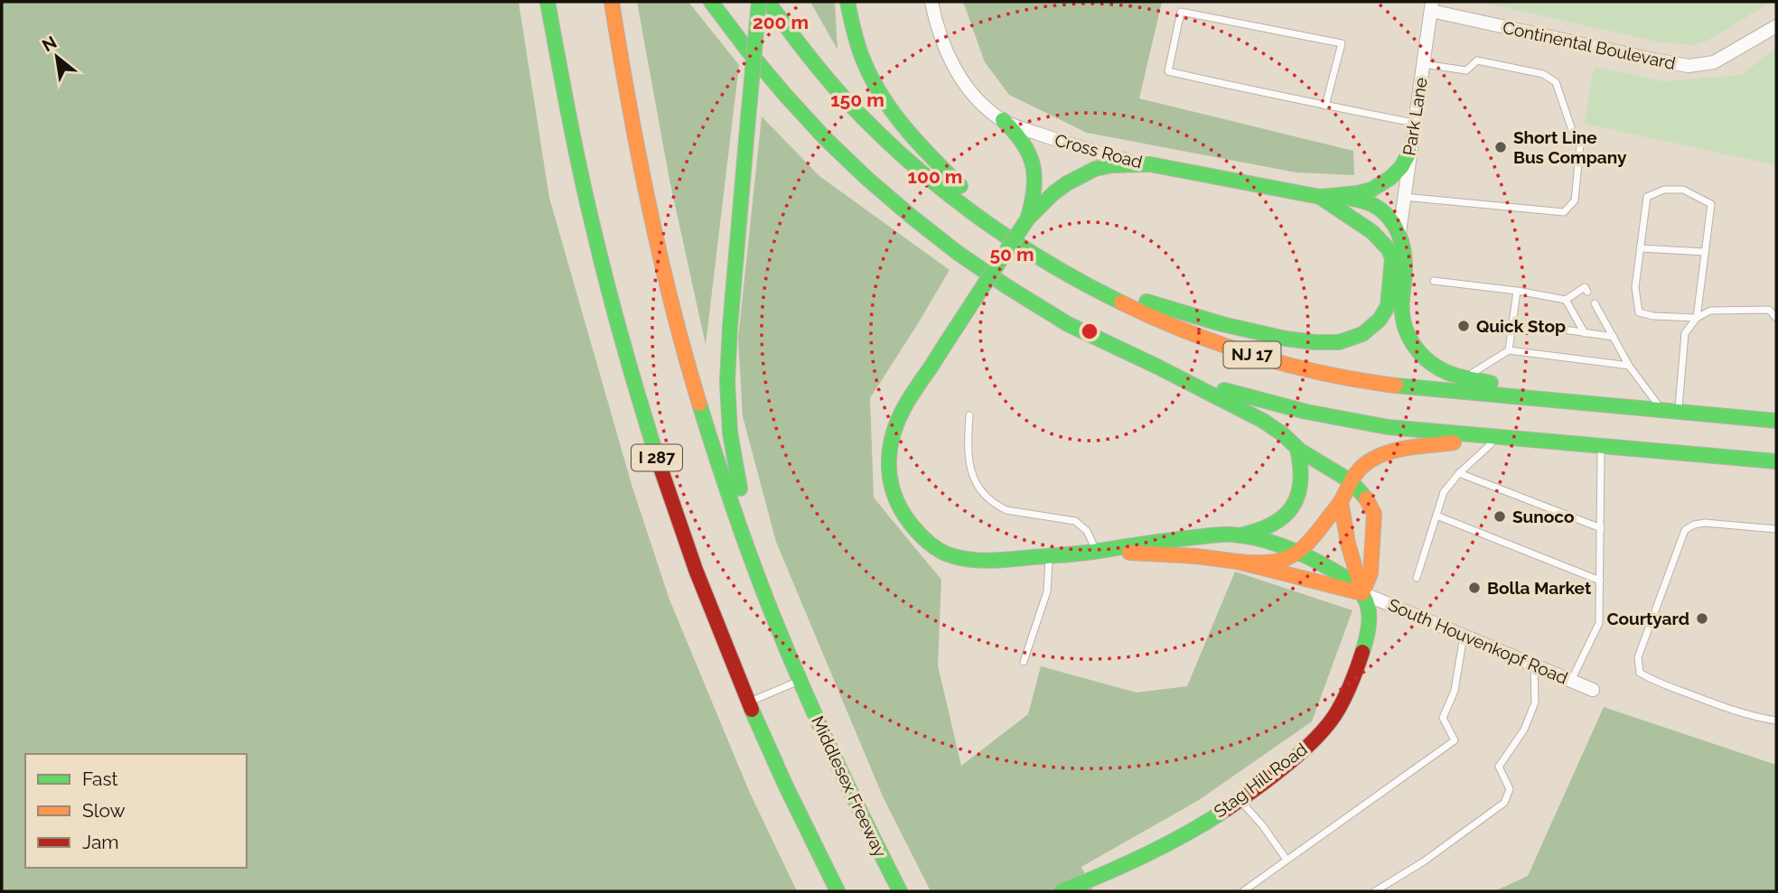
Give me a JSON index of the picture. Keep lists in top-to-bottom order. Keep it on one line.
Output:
{"streets":{"main road":["Cross Road","NJ 17","I 287","Stag Hill Road","Middlesex Freeway"],"street":["Continental Boulevard","Park Lane","South Houvenkopf Road"]},"crossings":[["Continental Boulevard","Park Lane"],["South Houvenkopf Road","Stag Hill Road"]],"places":["Short Line Bus Company","Quick Stop","Sunoco","Bolla Market","Courtyard"],"legend":["Fast","Slow","Jam"],"north":"top left","rings":["200 m","150 m","100 m","50 m"]}
